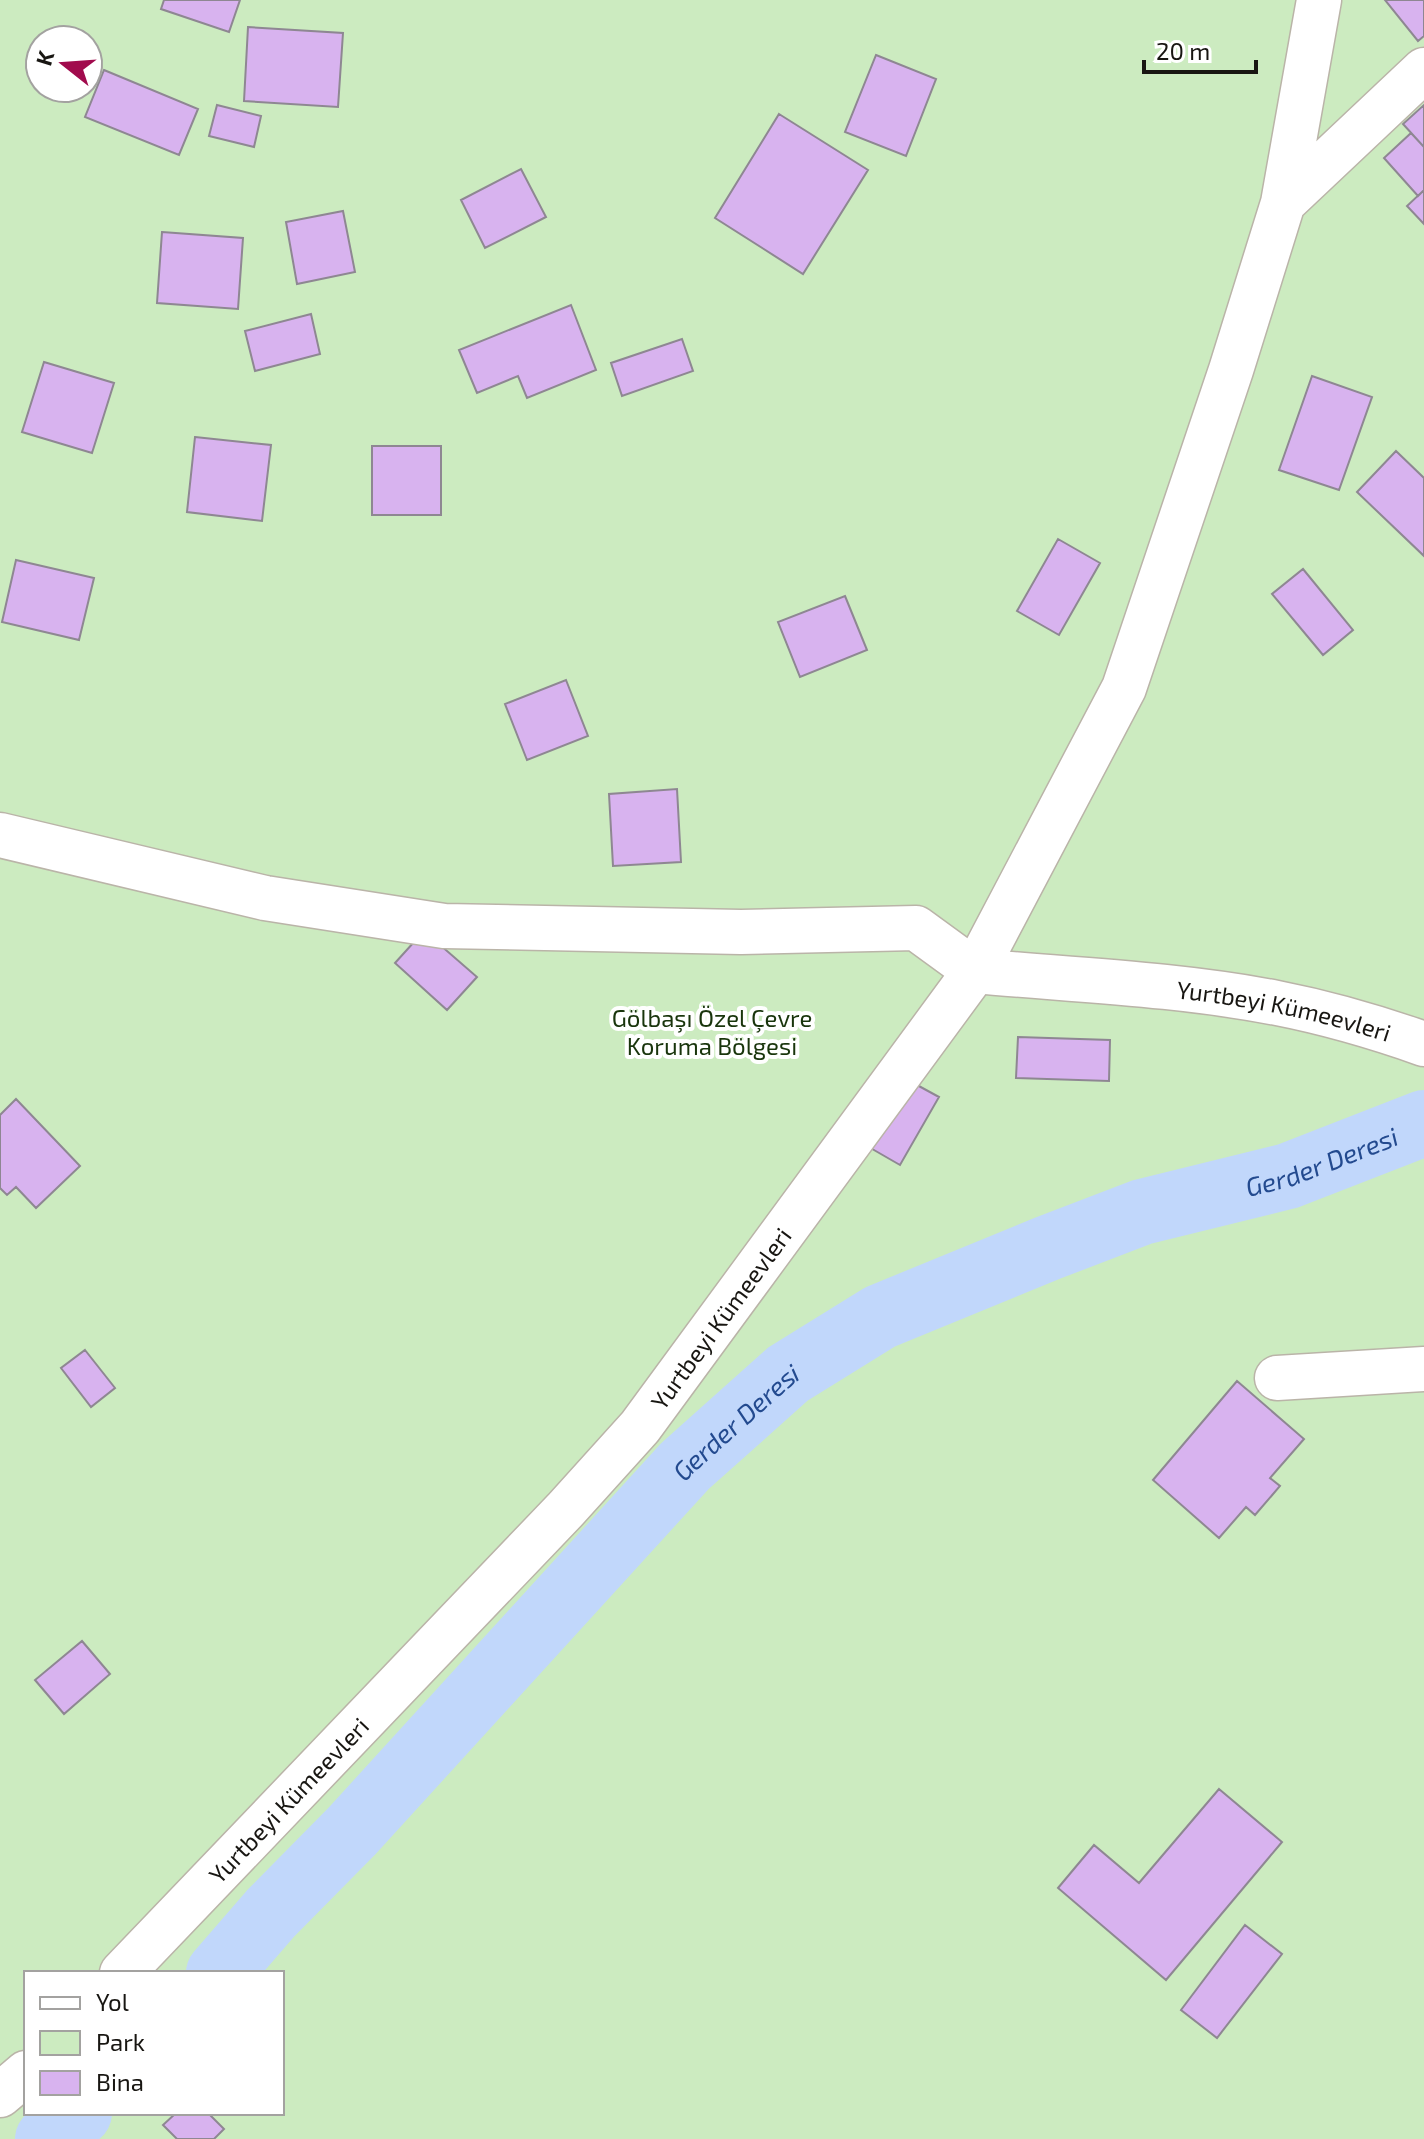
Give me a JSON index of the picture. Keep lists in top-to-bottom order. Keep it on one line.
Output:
{"streets":{"street":["Yurtbeyi Kümeevleri"]},"water":["Gerder Deresi"],"parks":["Gölbaşı Özel Çevre Koruma Bölgesi"],"legend":["Yol","Park","Bina"],"scale_bar":"20 m","north":"left"}
